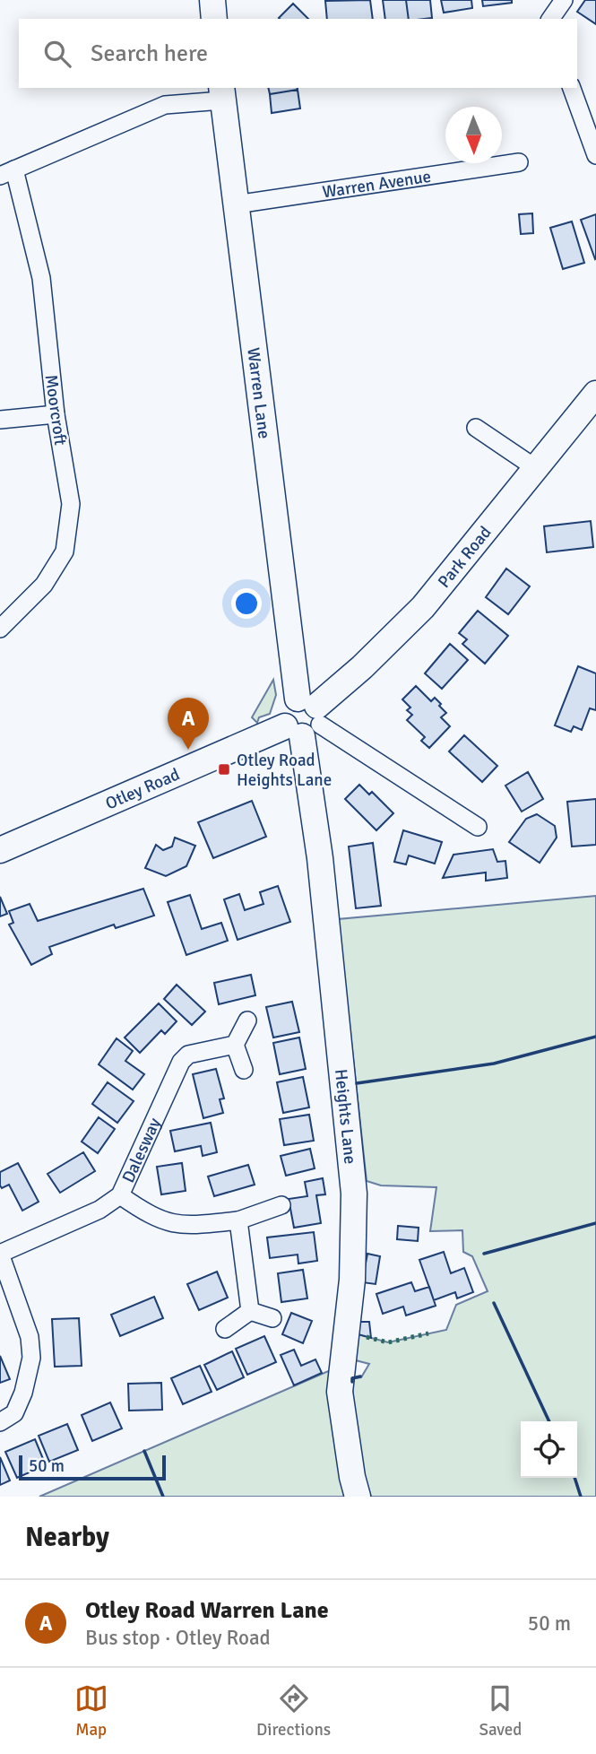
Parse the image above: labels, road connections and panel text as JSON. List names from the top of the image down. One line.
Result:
{"streets":{"street":["Warren Avenue","Warren Lane","Moorcroft","Park Road","Otley Road","Heights Lane","Dalesway"]},"crossings":[["Warren Avenue","Warren Lane"],["Warren Lane","Park Road"],["Warren Lane","Otley Road"],["Warren Lane","Heights Lane"],["Park Road","Otley Road"],["Park Road","Heights Lane"],["Otley Road","Heights Lane"]],"places":{"transit":["Otley Road Heights Lane"]},"scale_bar":"50 m","north":"bottom","page":{"search":"Search here","pins":"A","scale":"50 m","heading":"Nearby","list":[{"mark":"A","name":"Otley Road Warren Lane","note":"Bus stop · Otley Road","value":"50 m"}],"nav":["Map","Directions","Saved"]}}
